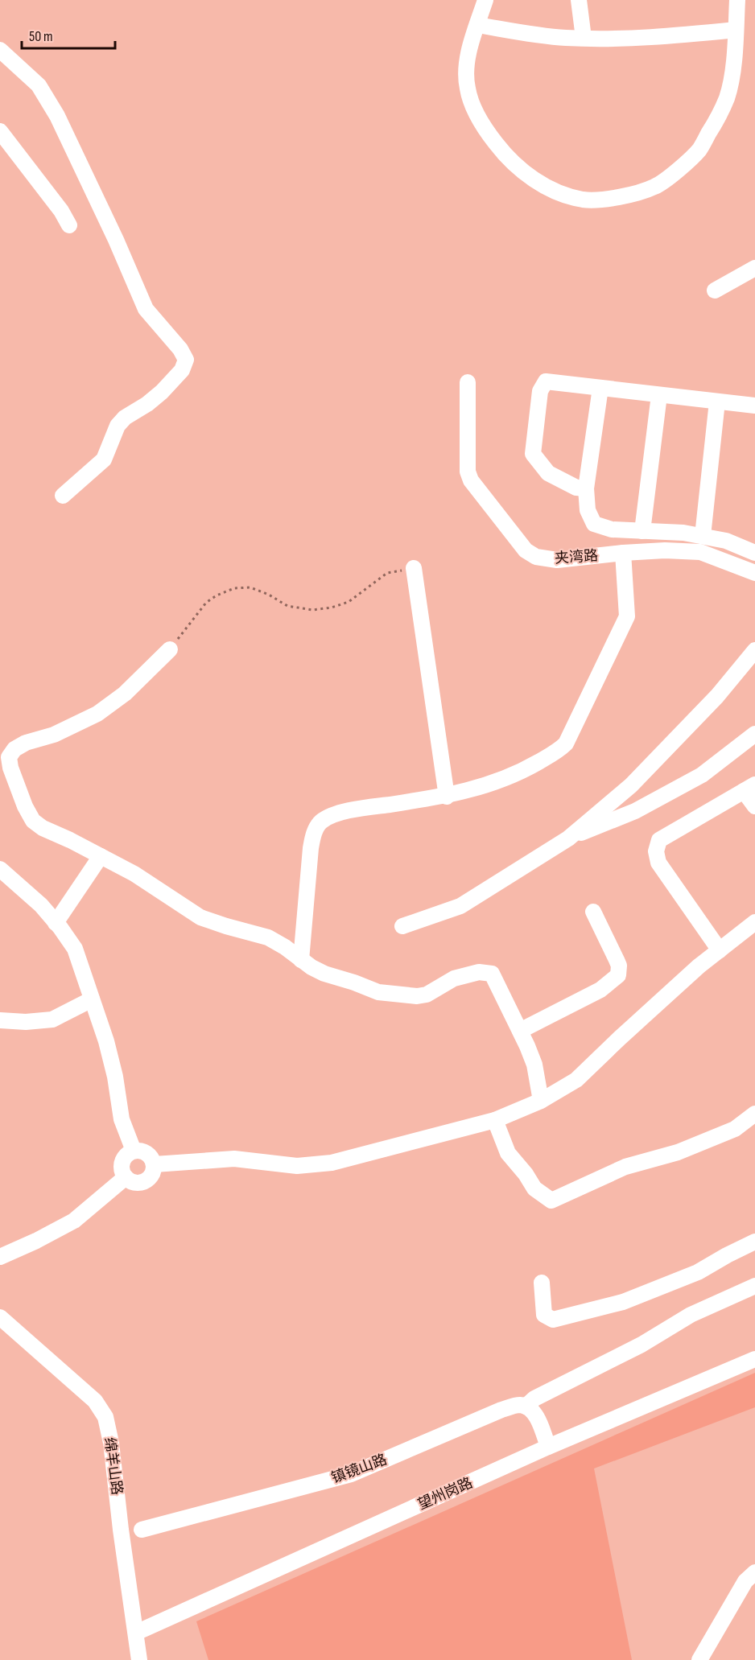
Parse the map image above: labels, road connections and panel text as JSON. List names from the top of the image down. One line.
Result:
{"streets":{"street":["夹湾路","绵羊山路","镇镜山路","望州岗路"]},"crossings":[["绵羊山路","望州岗路"]],"scale_bar":"50 m"}
